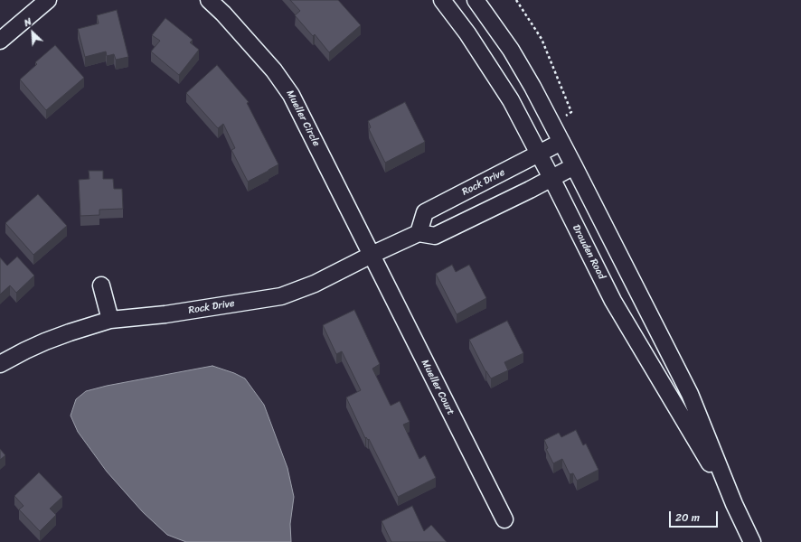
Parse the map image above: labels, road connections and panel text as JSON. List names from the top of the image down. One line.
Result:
{"streets":{"street":["Mueller Circle","Rock Drive","Drauden Road","Mueller Court"]},"crossings":[["Mueller Circle","Rock Drive"],["Mueller Circle","Mueller Court"],["Rock Drive","Drauden Road"],["Rock Drive","Mueller Court"]],"scale_bar":"20 m","north":"top left"}
